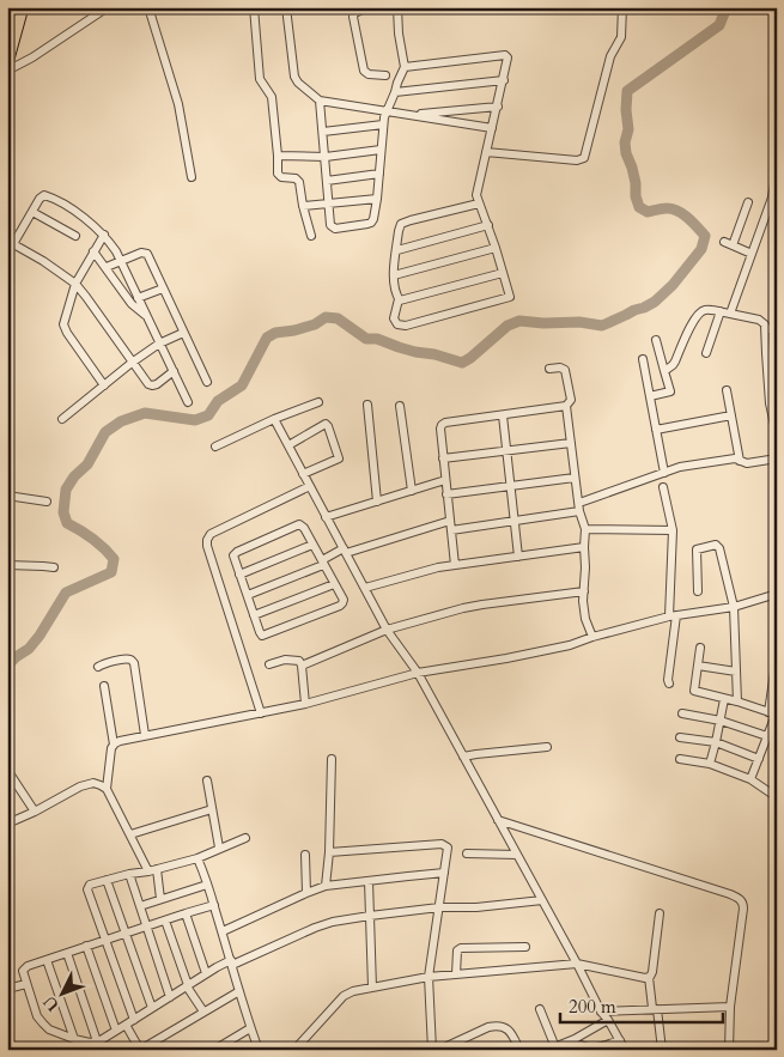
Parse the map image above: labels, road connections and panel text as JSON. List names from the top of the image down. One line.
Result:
{"scale_bar":"200 m","north":"bottom left"}
